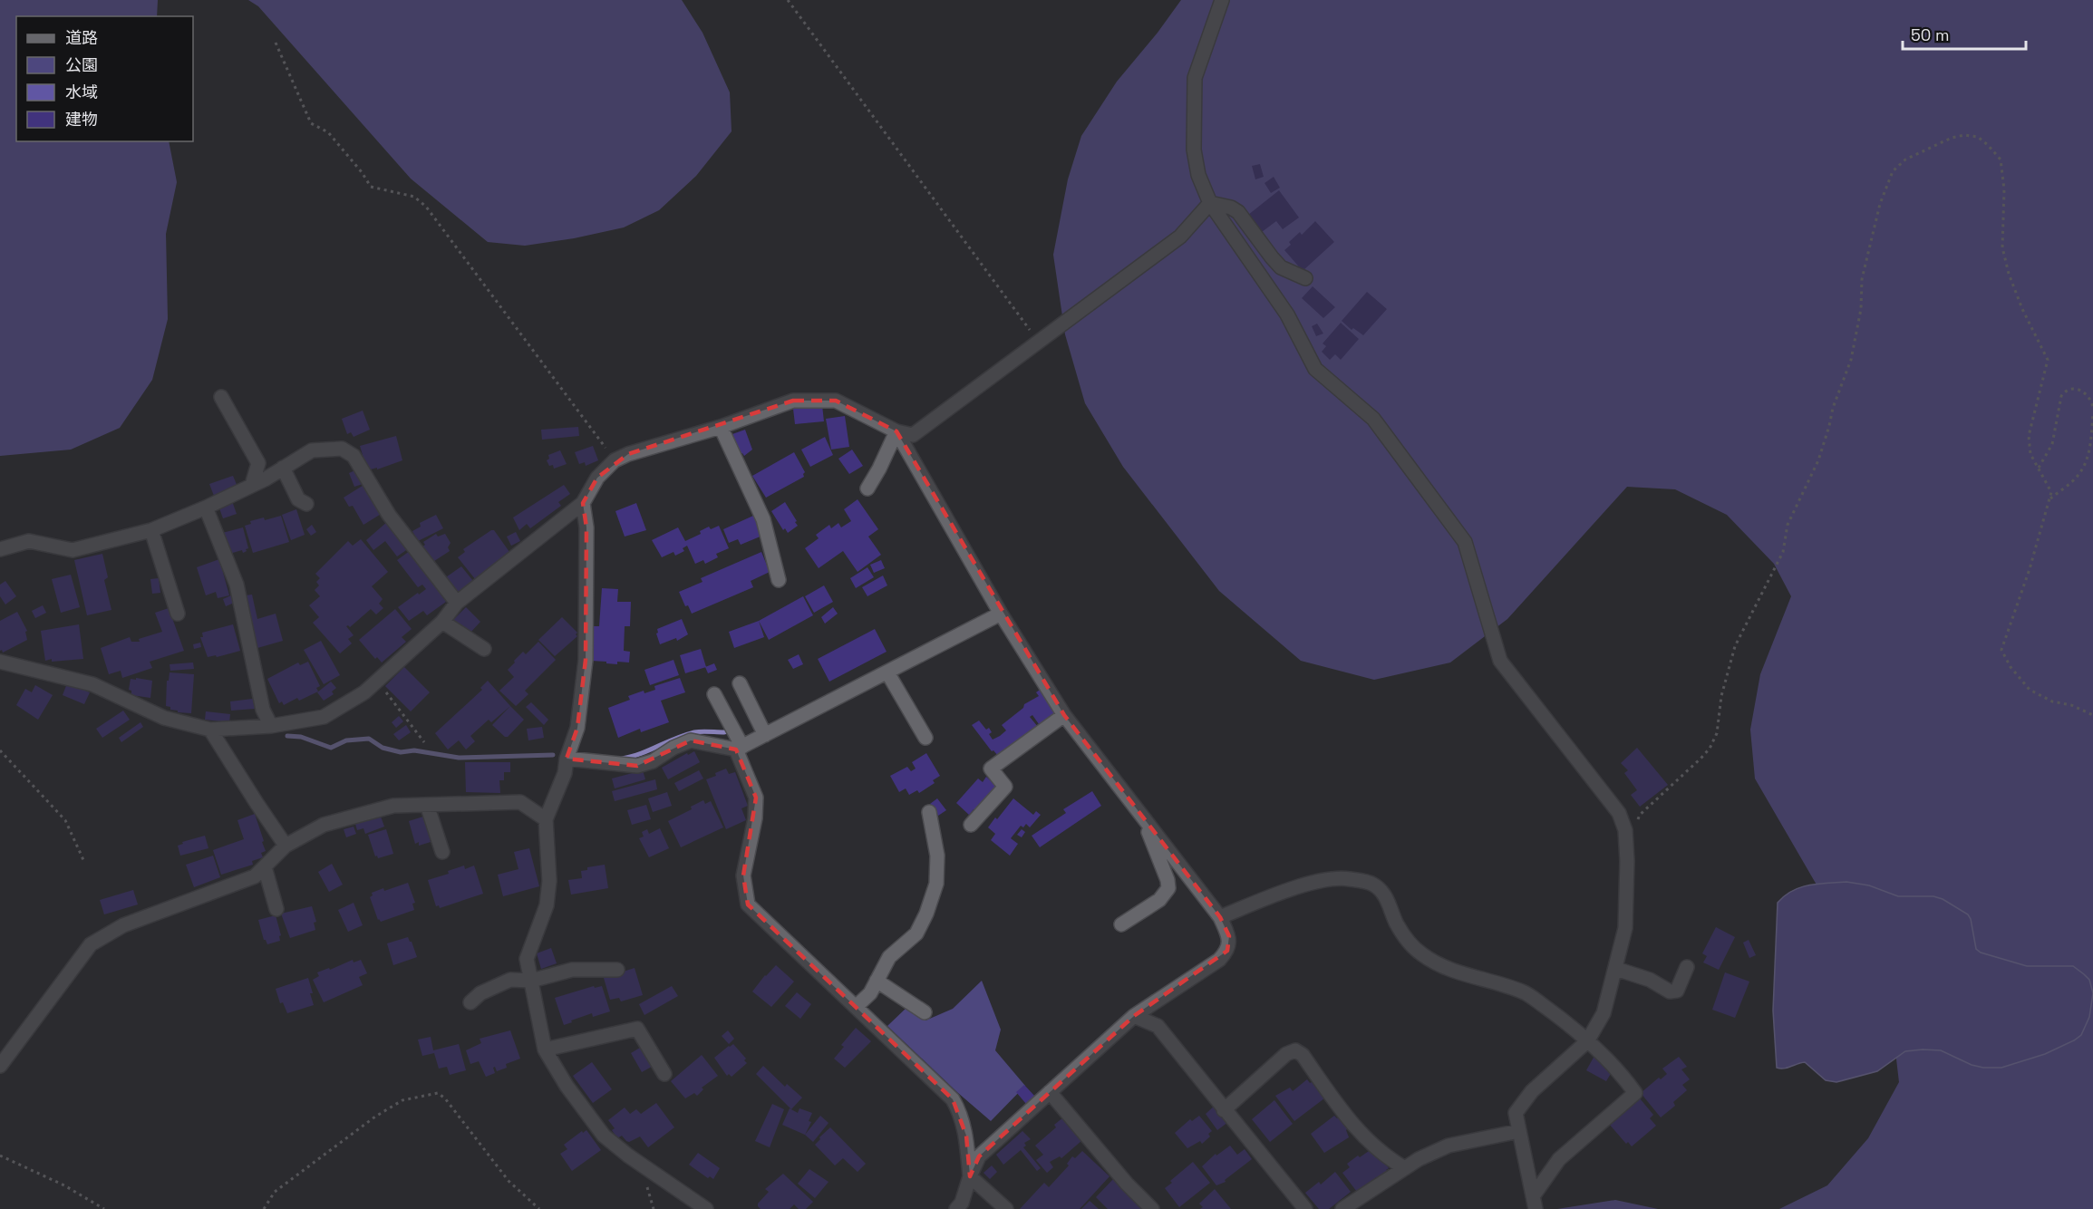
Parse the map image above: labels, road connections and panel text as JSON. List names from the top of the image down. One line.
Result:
{"legend":["道路","公園","水域","建物"],"scale_bar":"50 m"}
